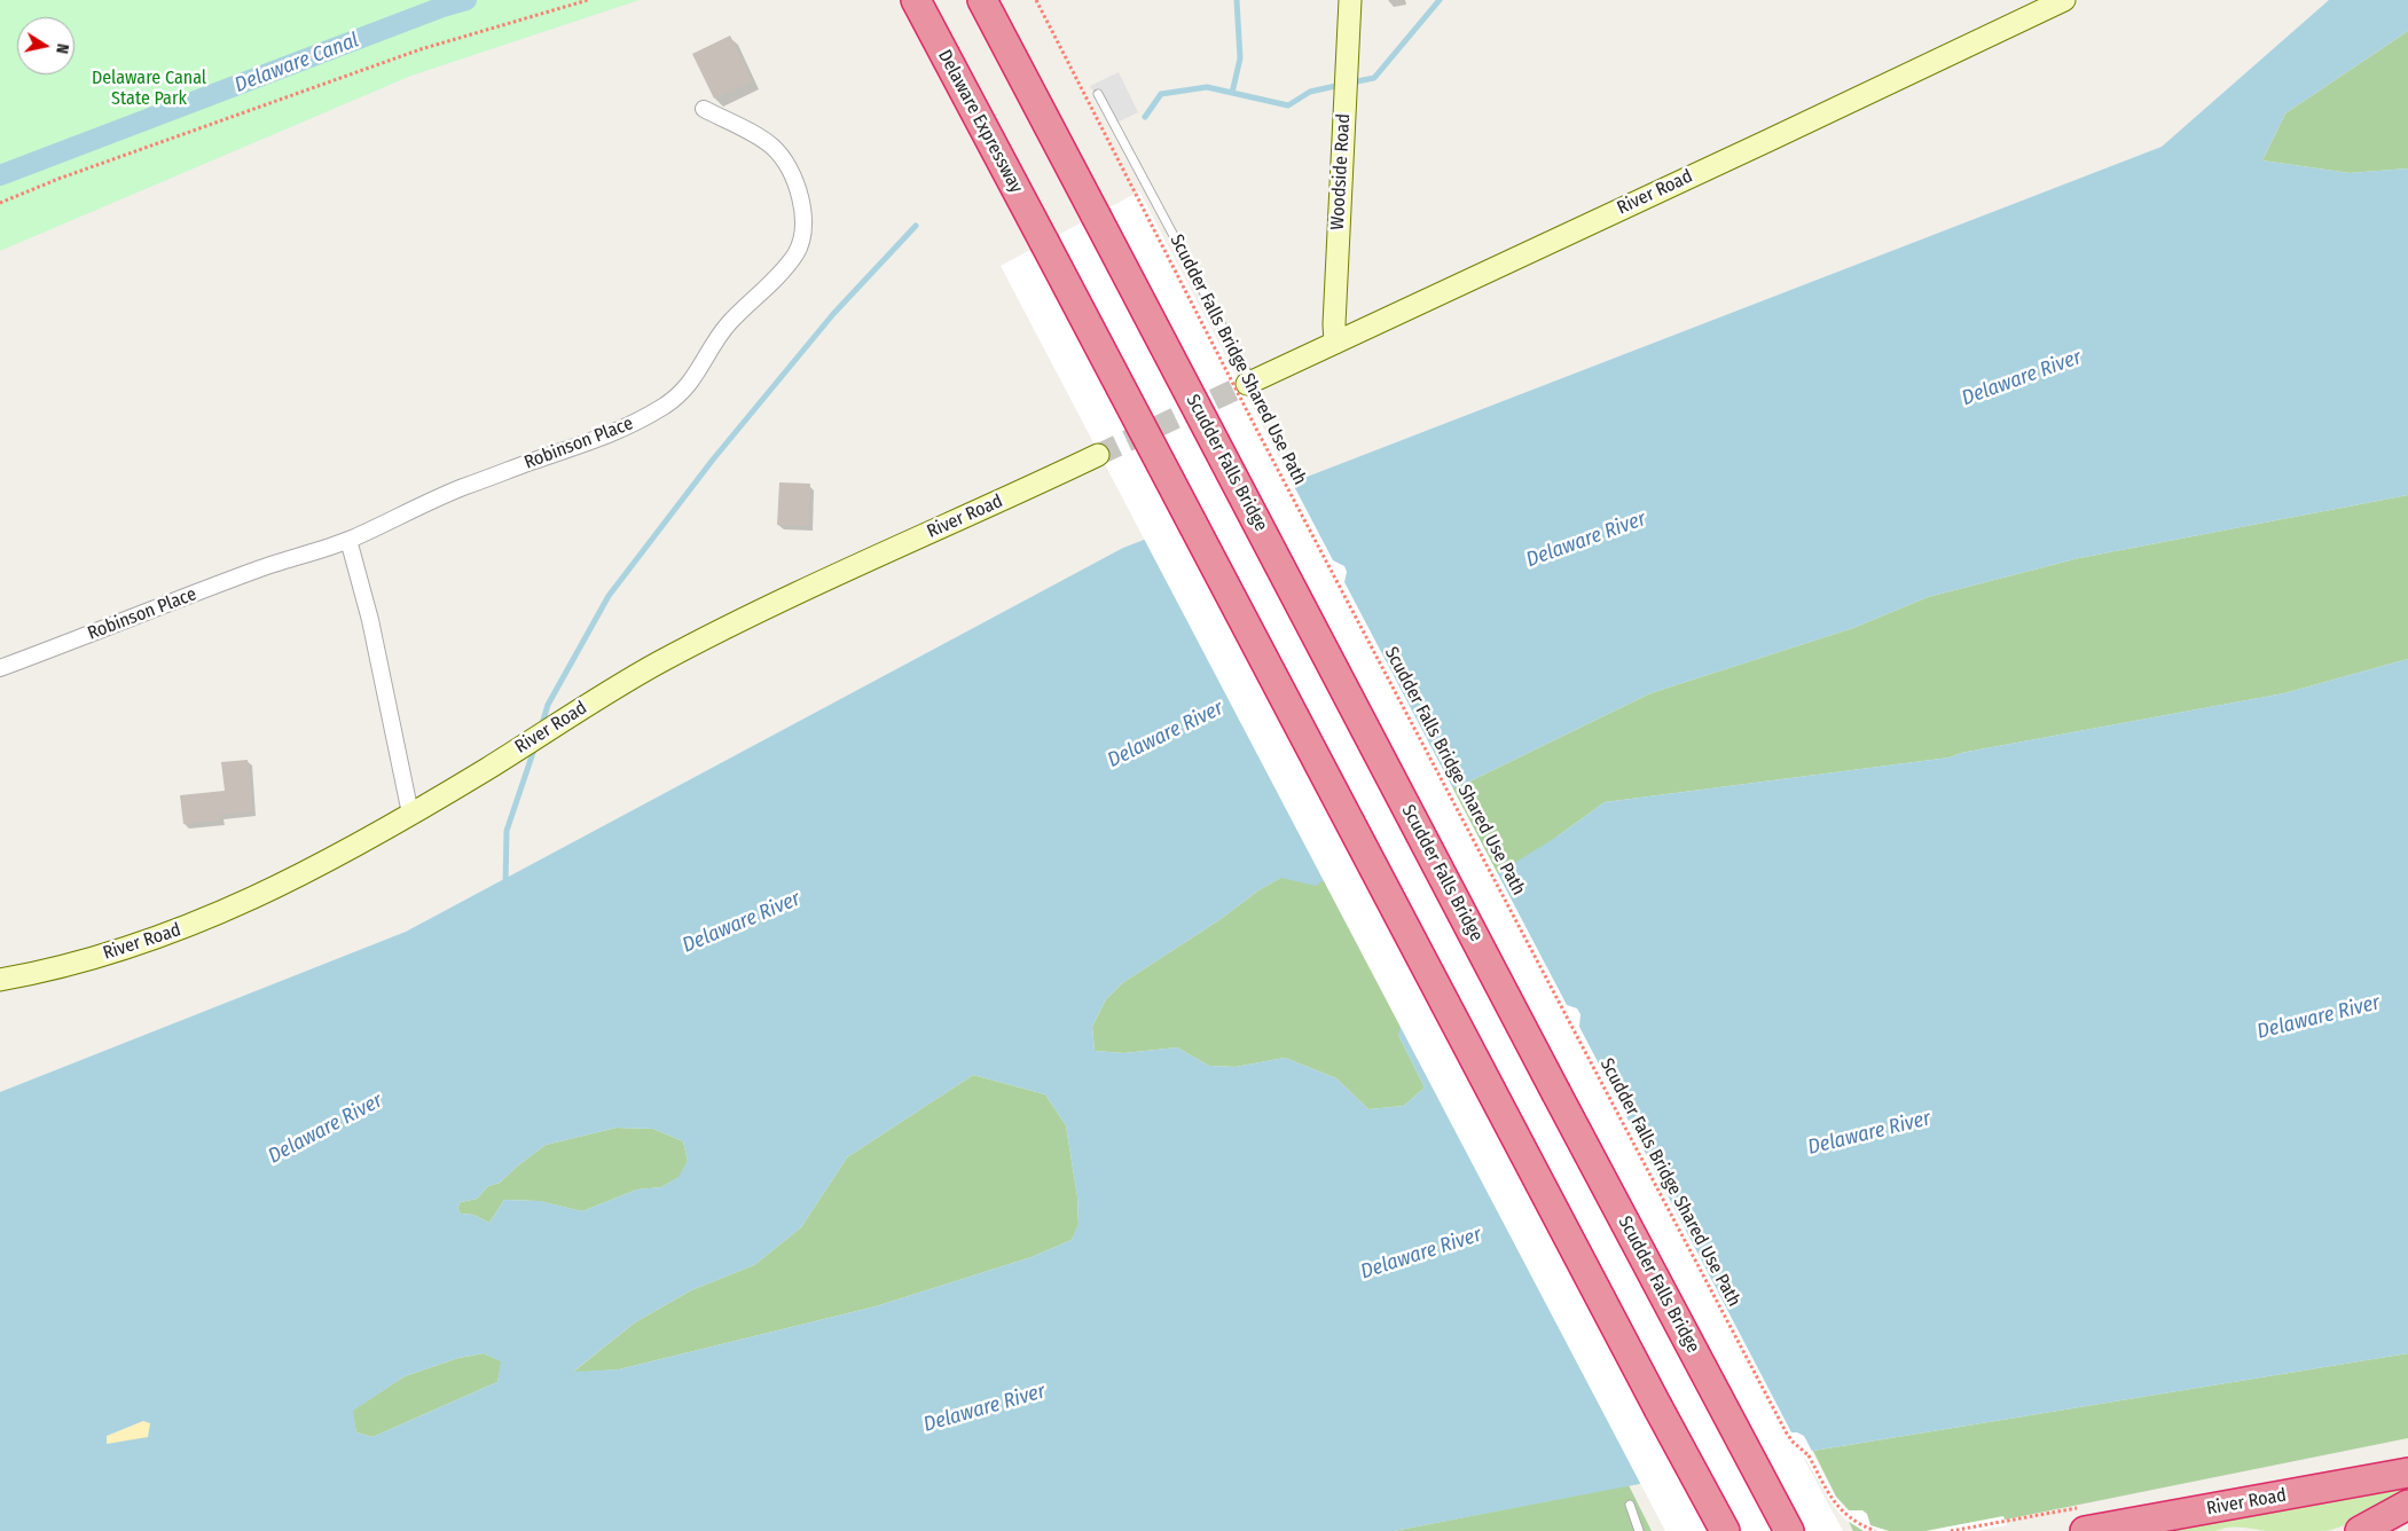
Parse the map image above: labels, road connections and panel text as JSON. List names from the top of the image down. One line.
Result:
{"streets":{"highway":["Delaware Expressway","River Road","Scudder Falls Bridge"],"main road":["Woodside Road"],"street":["Robinson Place"],"path":["Scudder Falls Bridge Shared Use Path"]},"crossings":[["Woodside Road","River Road"]],"water":["Delaware Canal","Delaware River"],"parks":["Delaware Canal State Park"],"north":"right"}
